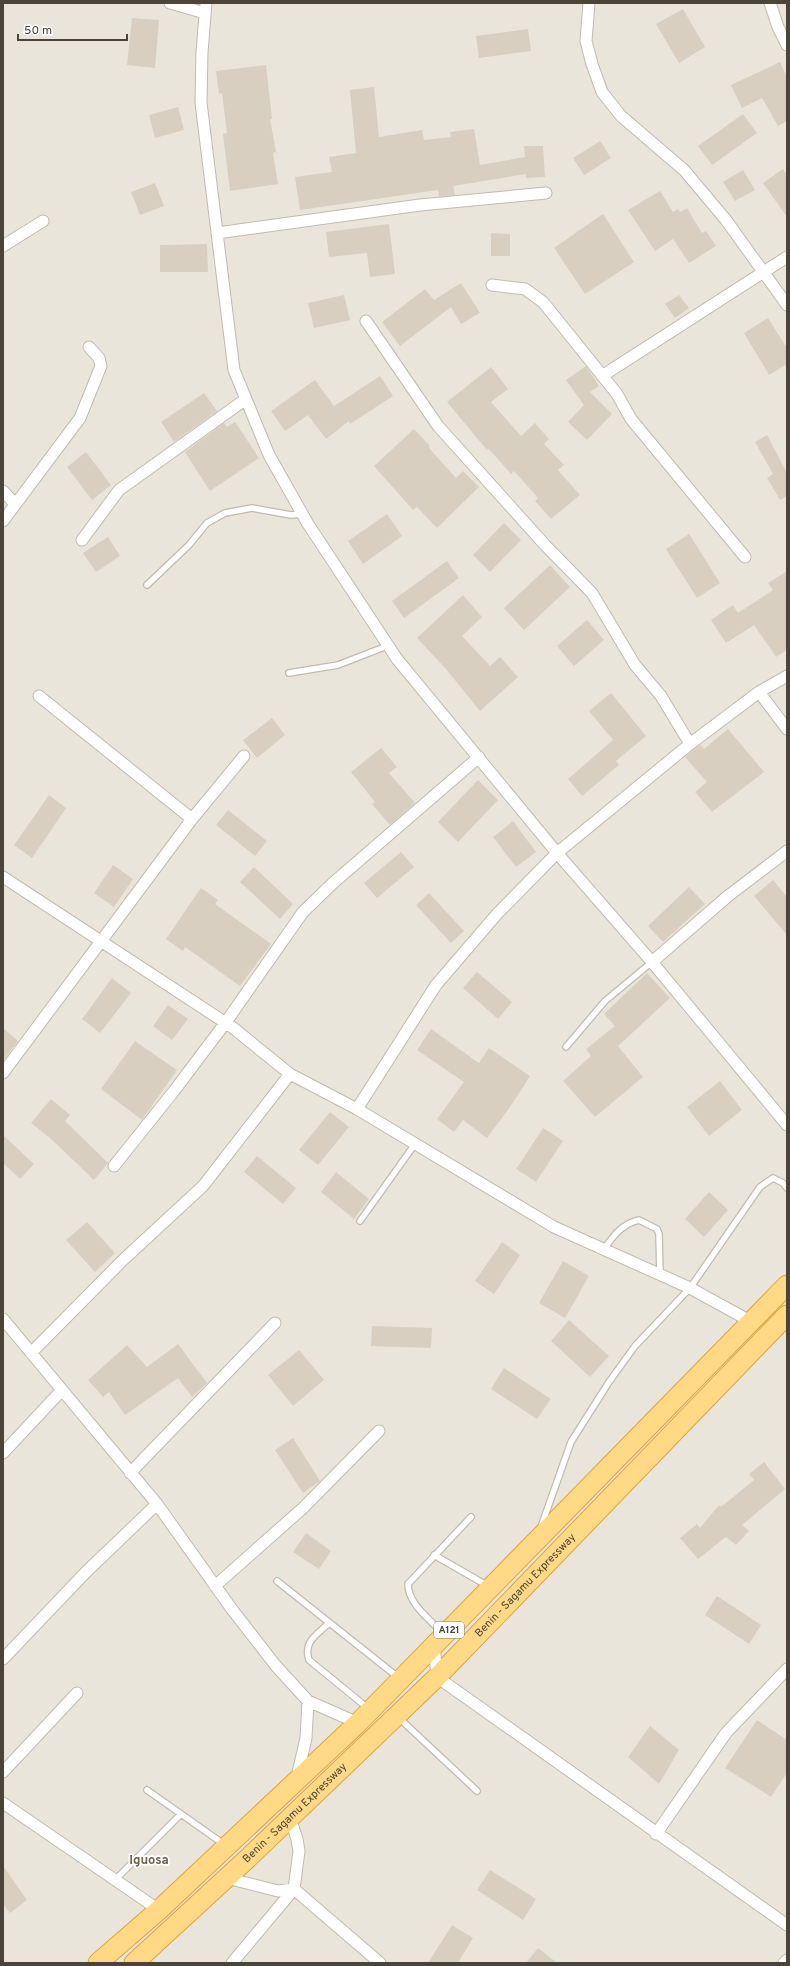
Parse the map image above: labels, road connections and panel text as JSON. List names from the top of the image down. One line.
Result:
{"streets":{"highway":["Benin - Sagamu Expressway","A121"]},"districts":["Iguosa"],"scale_bar":"50 m"}
